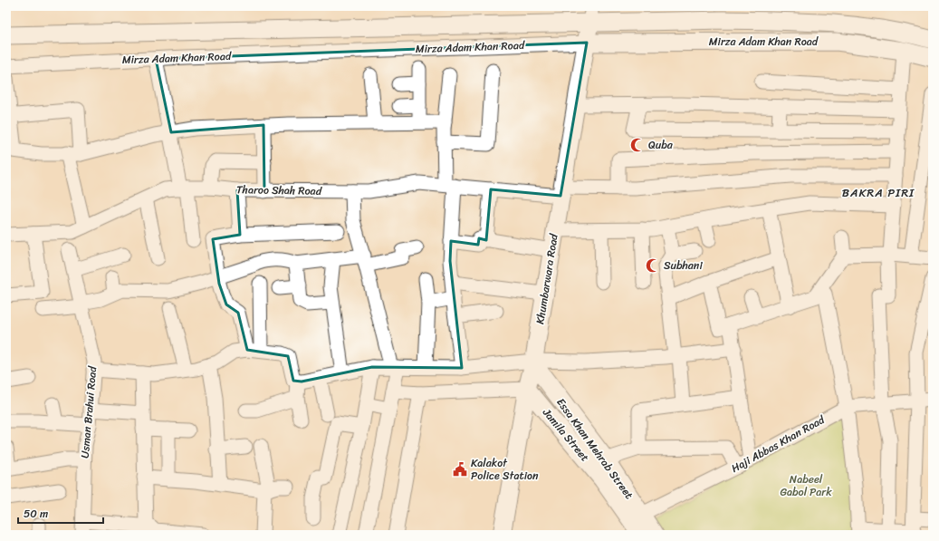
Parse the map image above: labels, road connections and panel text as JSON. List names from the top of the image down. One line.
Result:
{"streets":{"main road":["Mirza Adam Khan Road","Khumbarwara Road","Jamila Street","Essa Khan Mehrab Street"],"street":["Tharoo Shah Road","Usman Brahui Road","Haji Abbas Khan Road"]},"crossings":[["Mirza Adam Khan Road","Khumbarwara Road"],["Tharoo Shah Road","Khumbarwara Road"],["Khumbarwara Road","Jamila Street"],["Khumbarwara Road","Essa Khan Mehrab Street"],["Jamila Street","Haji Abbas Khan Road"],["Jamila Street","Essa Khan Mehrab Street"],["Haji Abbas Khan Road","Essa Khan Mehrab Street"]],"districts":["BAKRA PIRI"],"parks":["Nabeel Gabol Park"],"places":{"mosque":["Quba","Subhani"],"public building":["Kalakot Police Station"]},"scale_bar":"50 m"}
